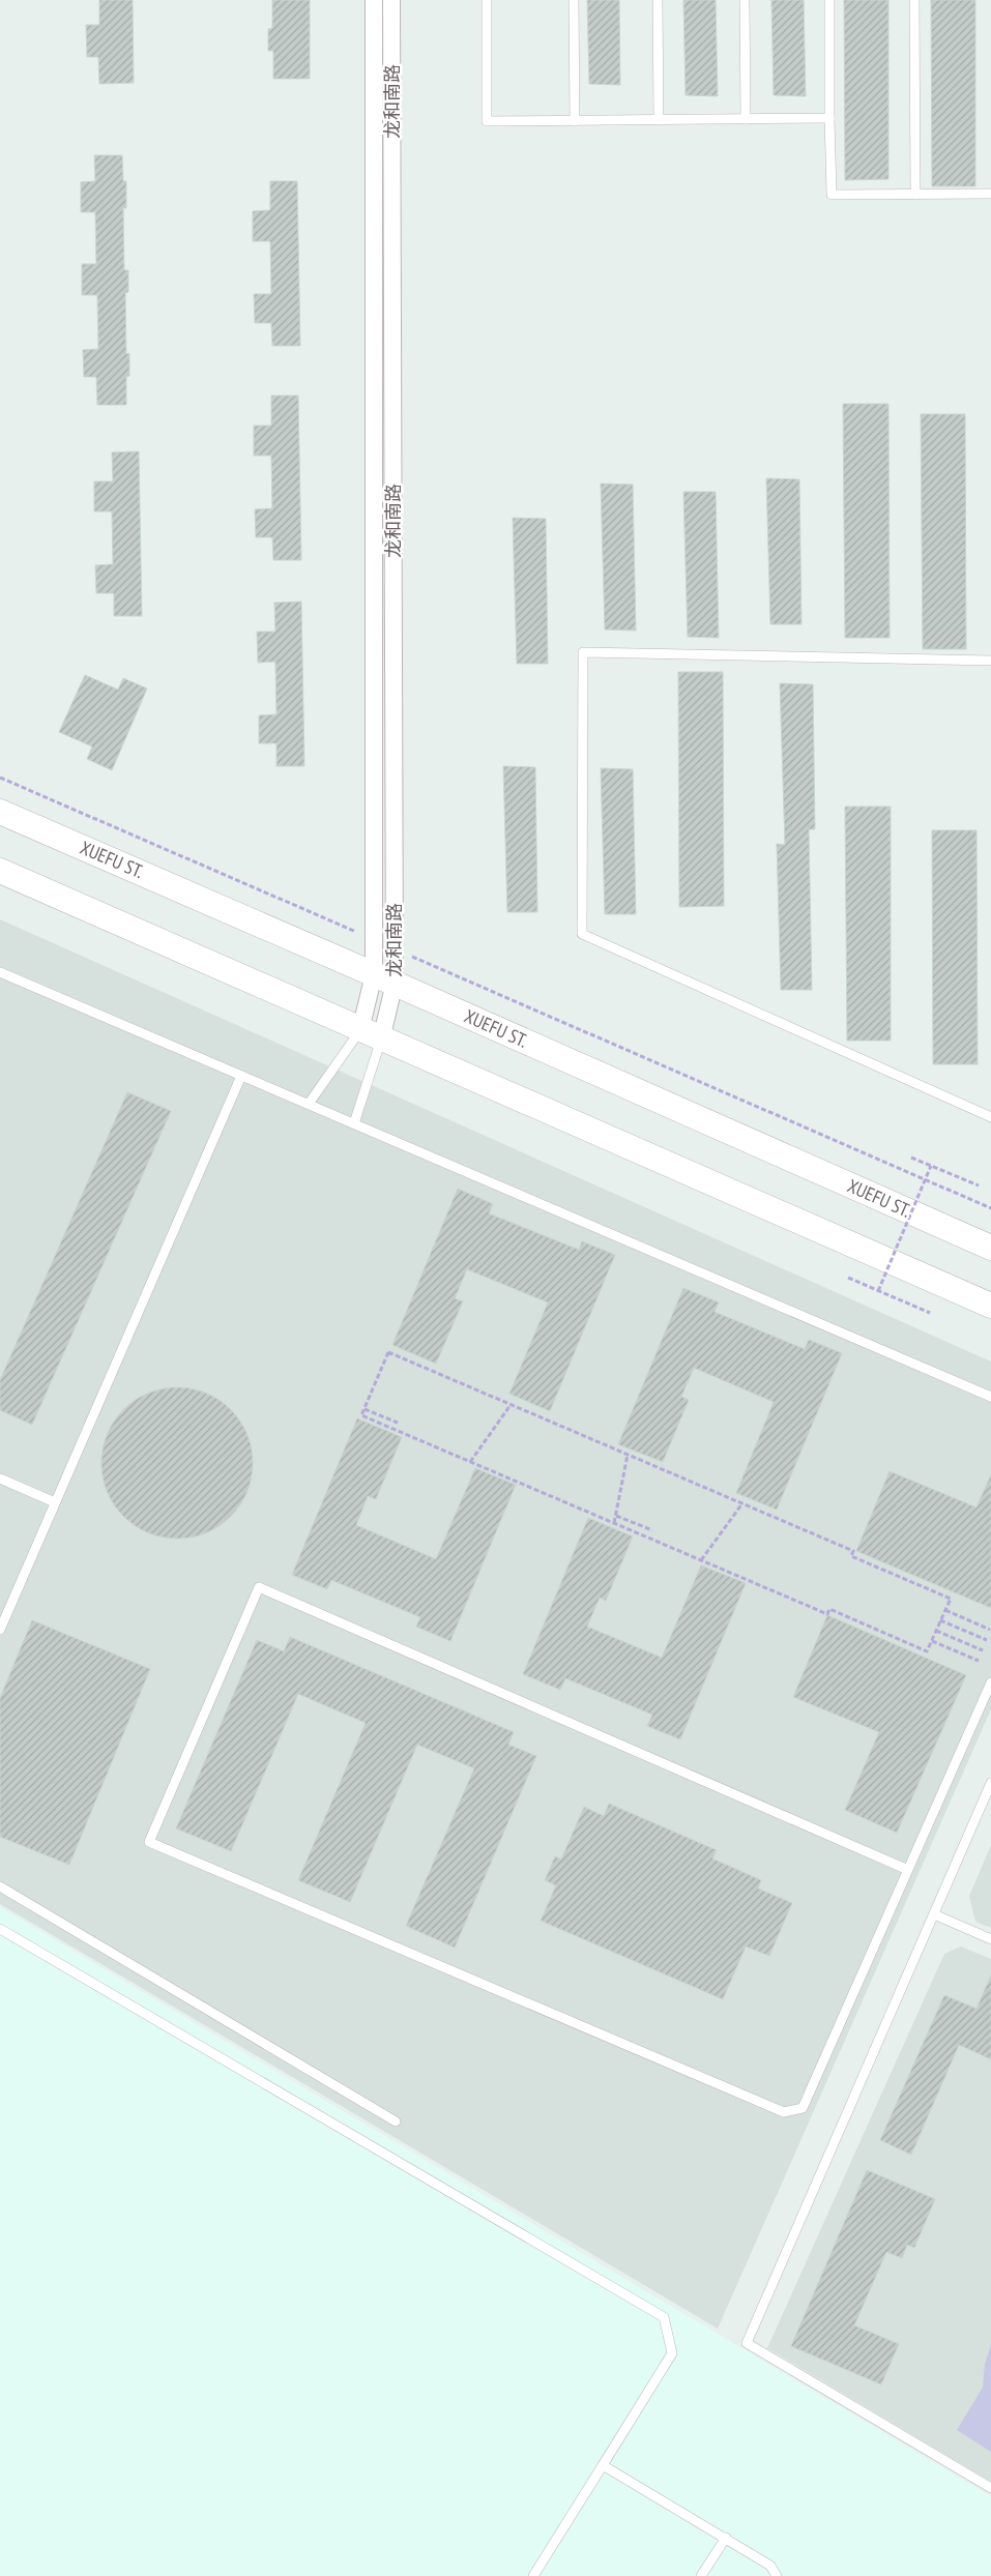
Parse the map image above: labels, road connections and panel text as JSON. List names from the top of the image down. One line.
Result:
{"streets":{"main road":["XUEFU ST."],"street":["龙和南路"]},"crossings":[["龙和南路","XUEFU ST."]]}
